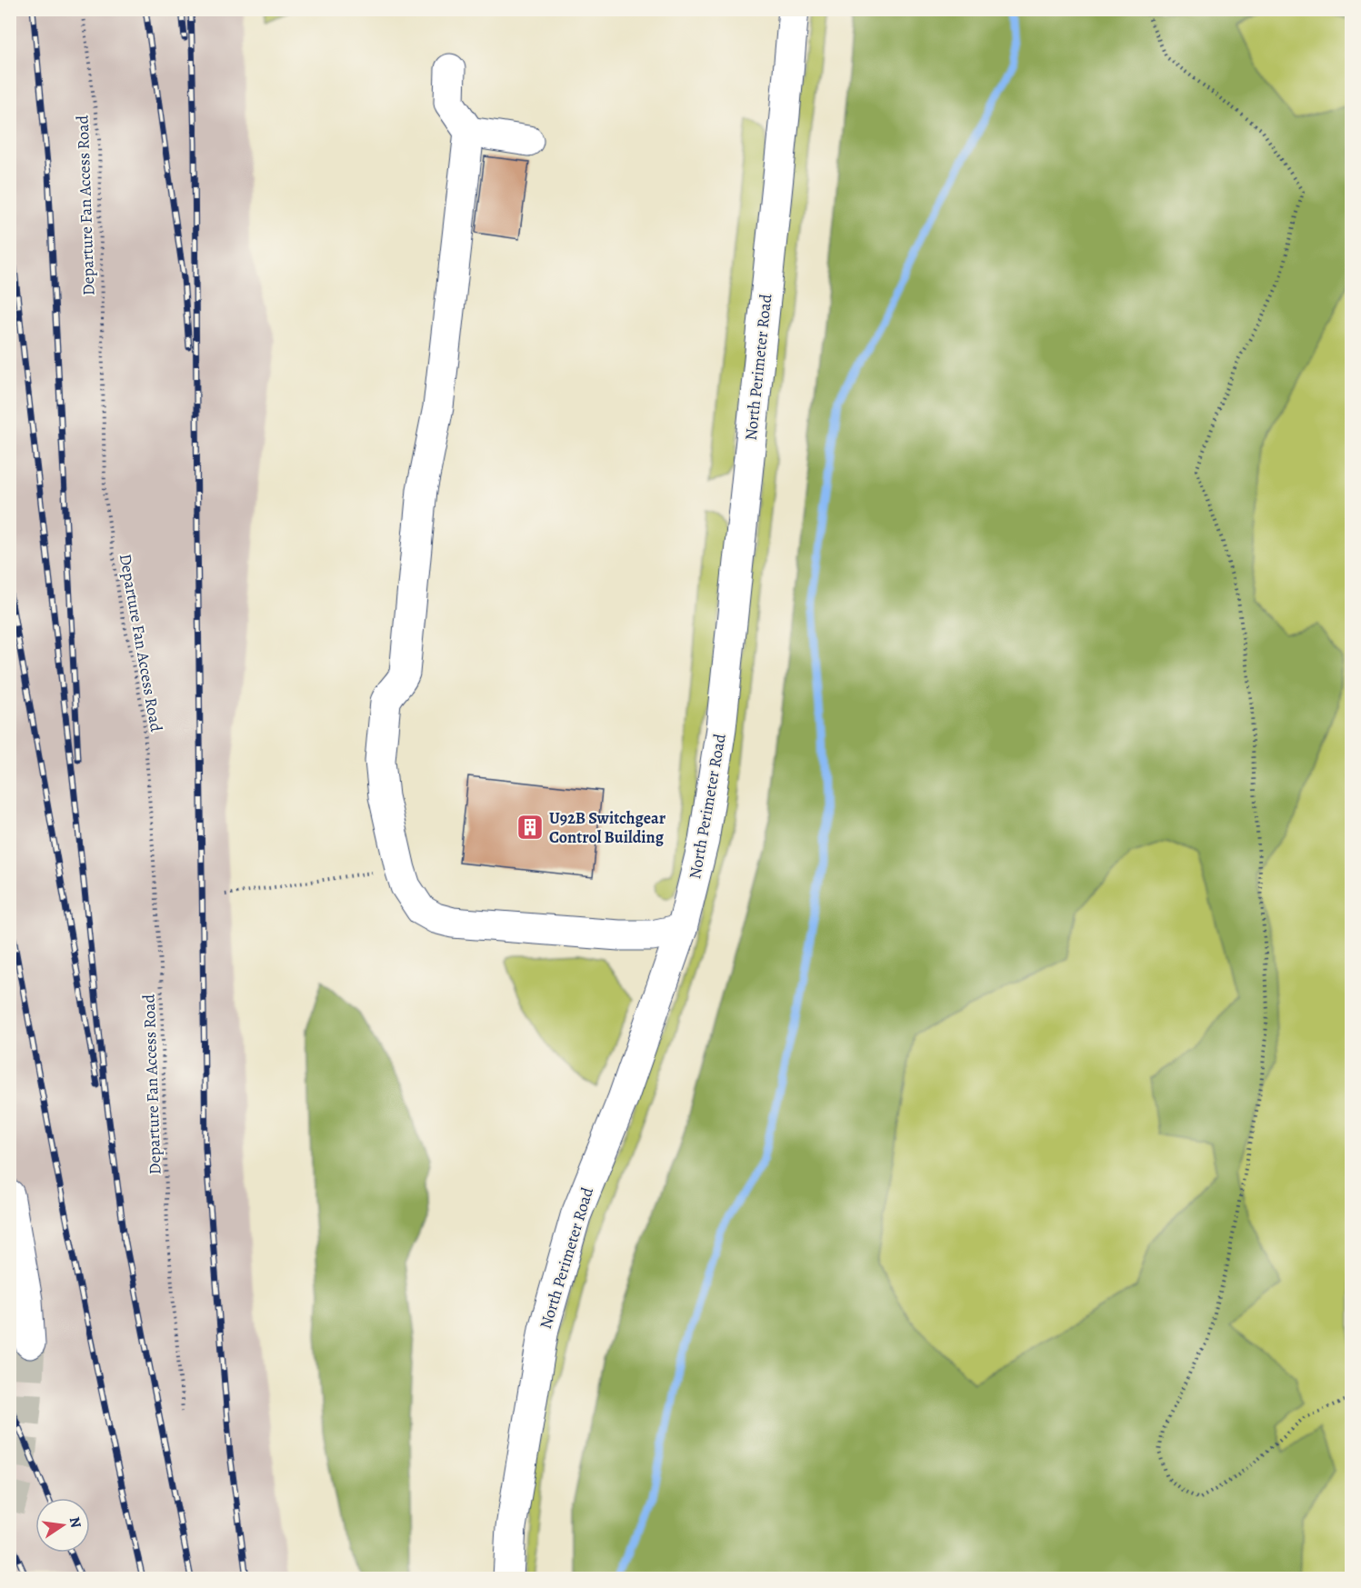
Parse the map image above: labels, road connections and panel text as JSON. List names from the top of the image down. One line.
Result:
{"streets":{"lane":["North Perimeter Road"],"path":["Departure Fan Access Road"]},"places":{"building":["U92B Switchgear Control Building"]},"north":"right"}
